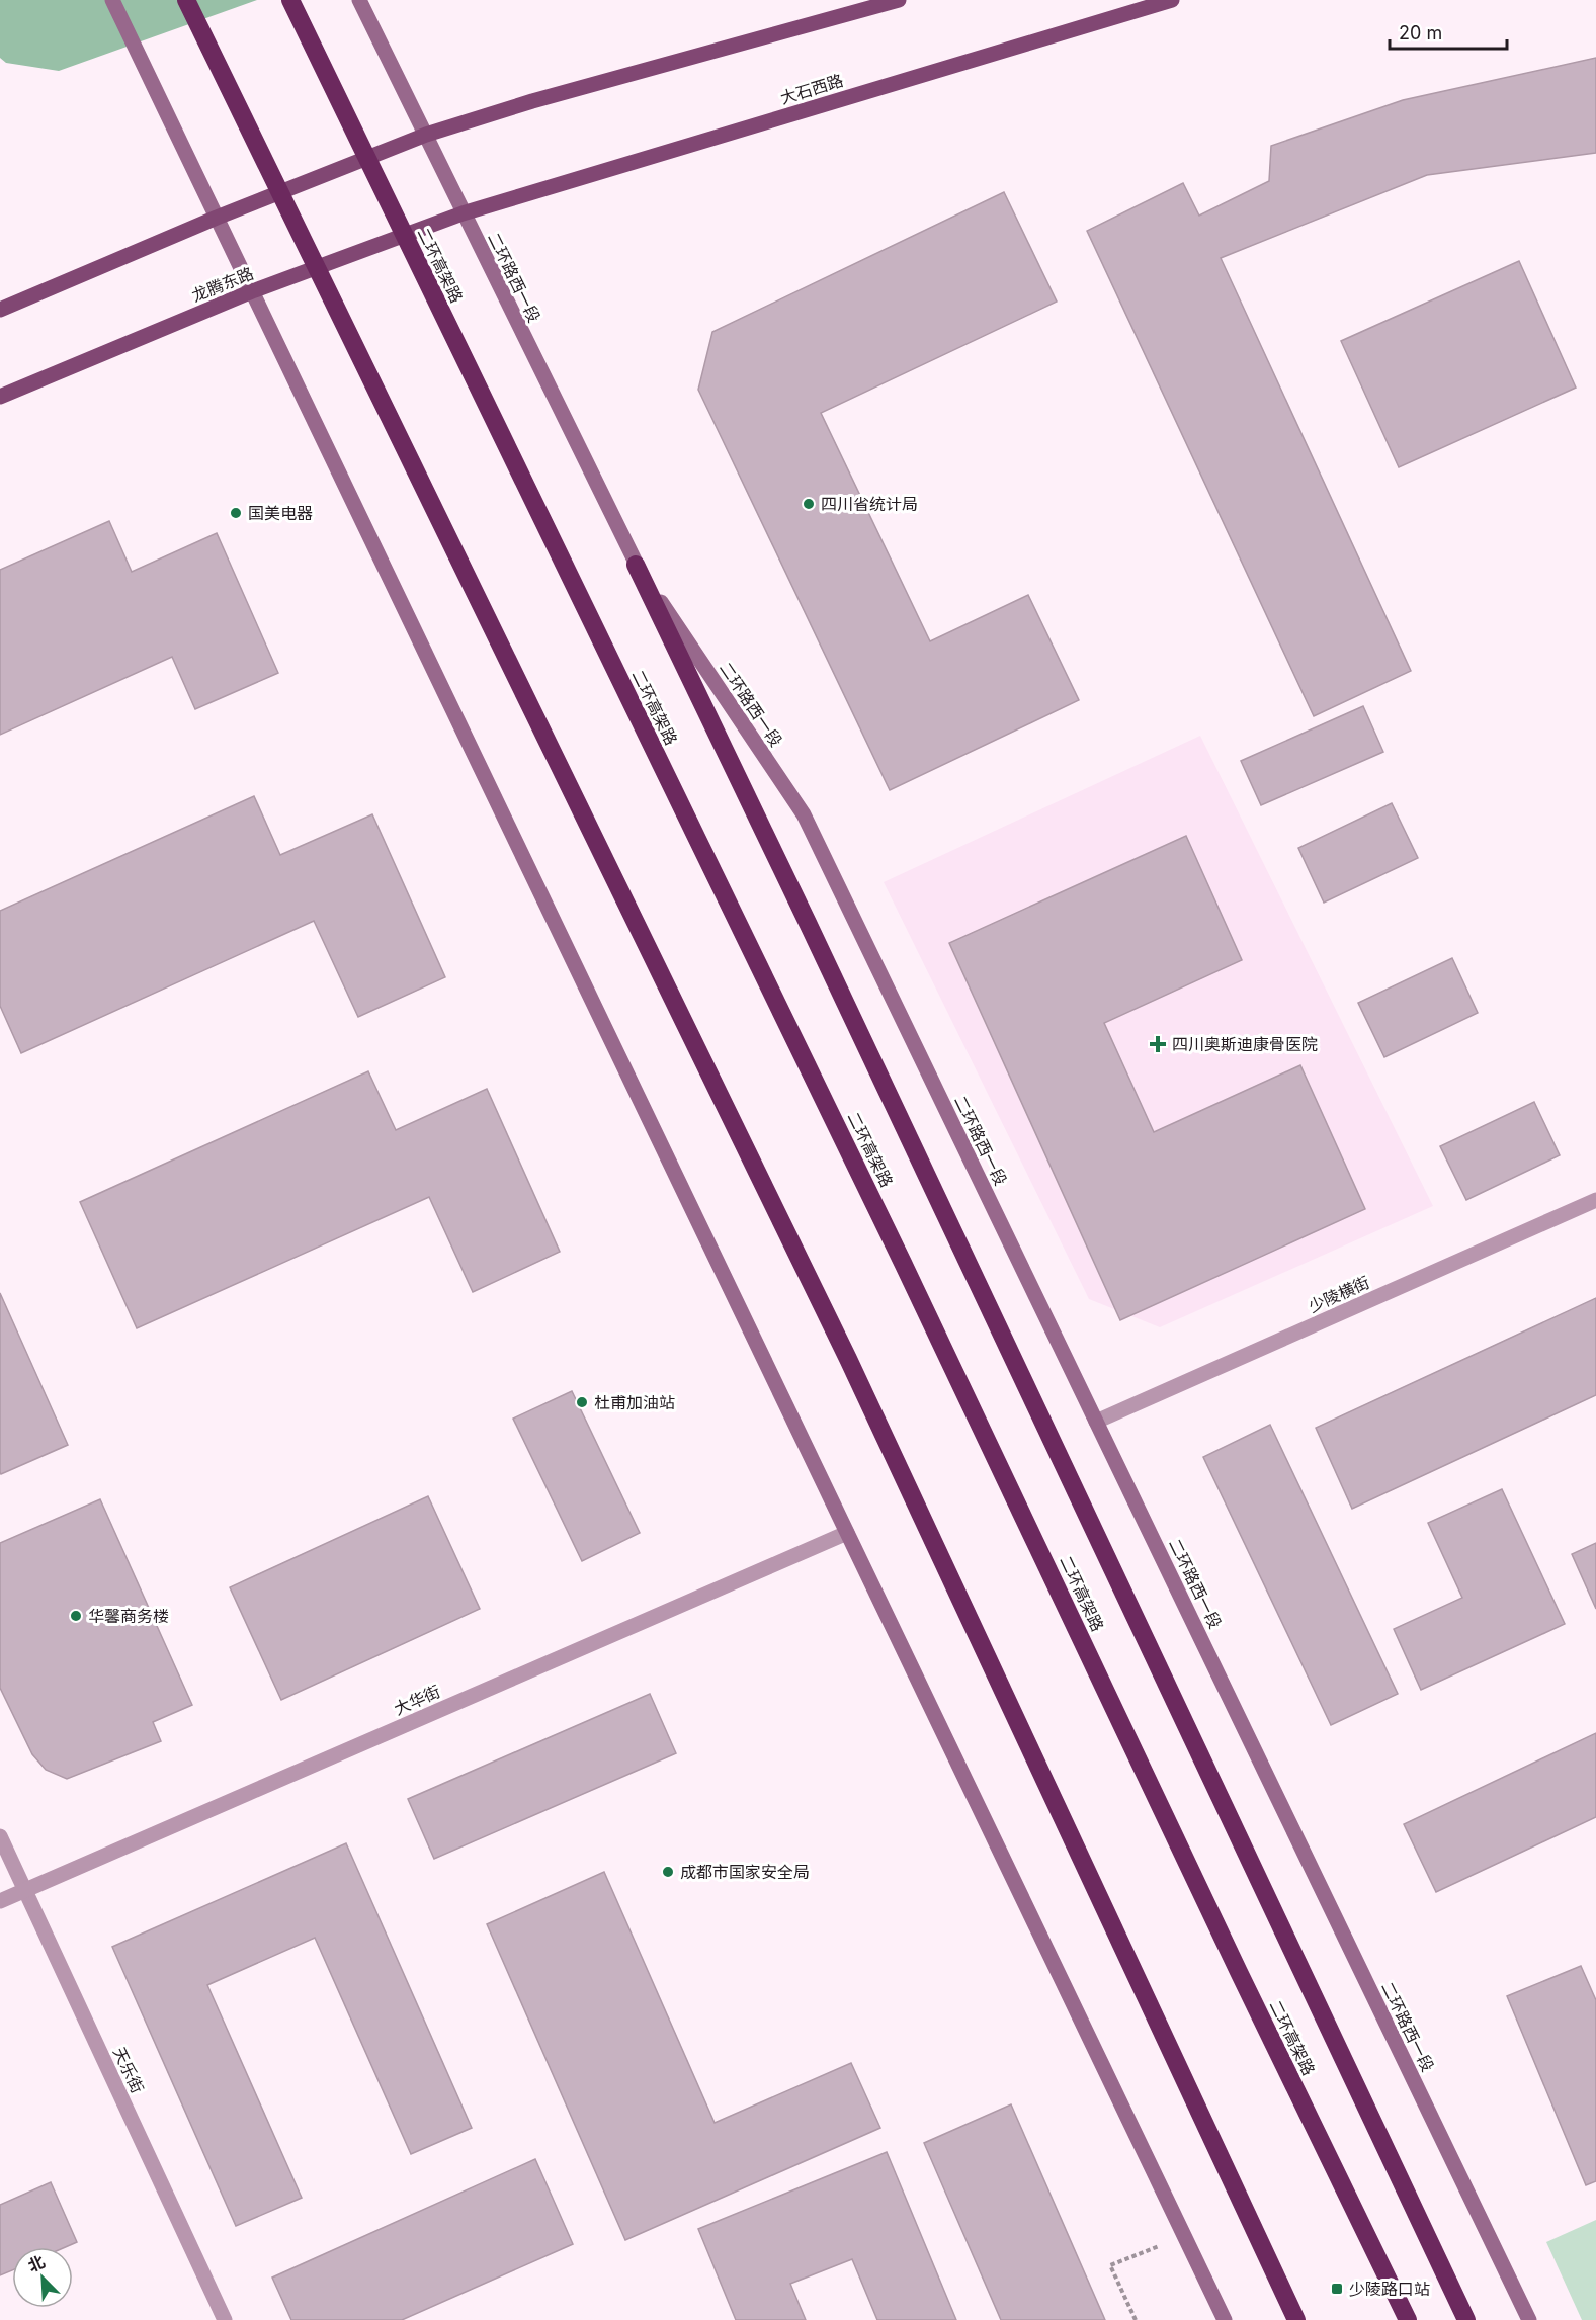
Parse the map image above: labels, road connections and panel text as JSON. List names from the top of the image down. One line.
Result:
{"streets":{"highway":["二环高架路"],"main road":["大石西路","二环路西一段","龙腾东路"],"street":["少陵横街","大华街","天乐街"]},"crossings":[["大石西路","二环路西一段"],["大石西路","龙腾东路"],["二环路西一段","龙腾东路"],["二环路西一段","少陵横街"],["大华街","天乐街"]],"places":{"other":["四川省统计局","国美电器","杜甫加油站","华馨商务楼","成都市国家安全局"],"health":["四川奥斯迪康骨医院"],"transit":["少陵路口站"]},"scale_bar":"20 m","north":"top left"}
